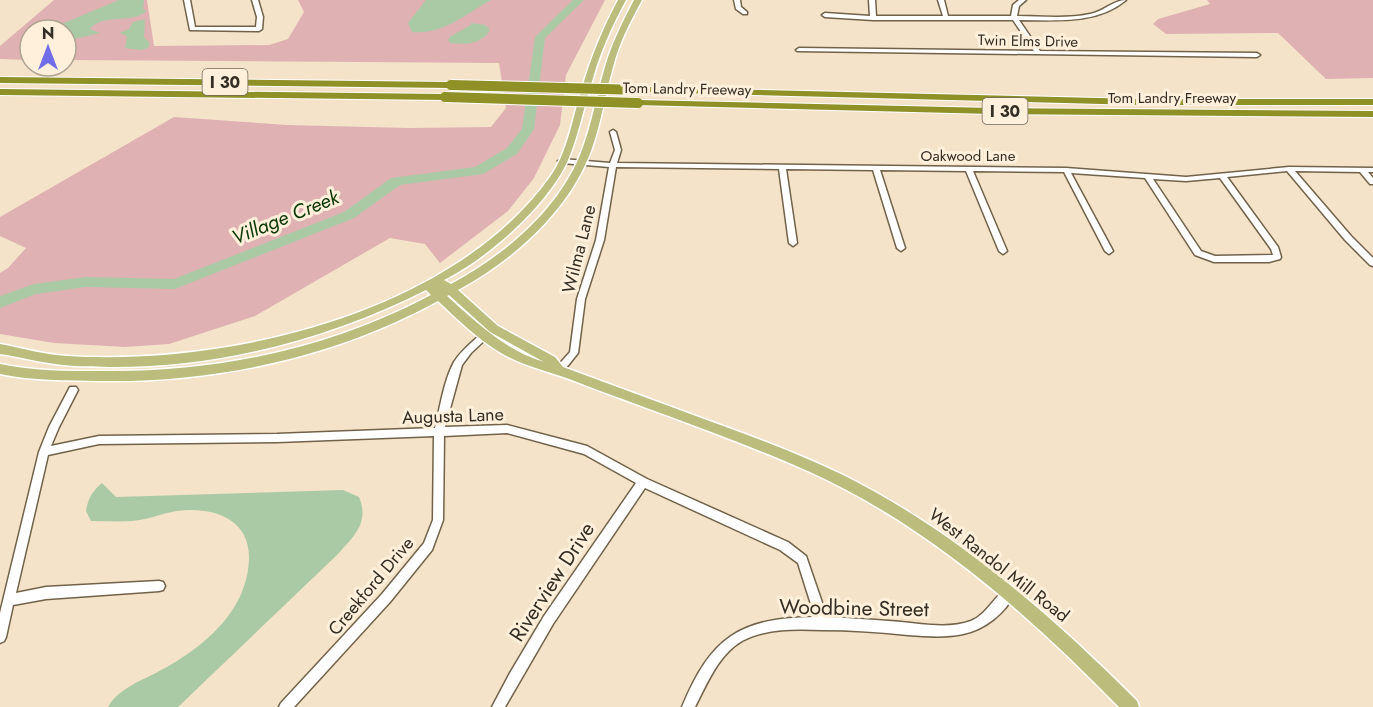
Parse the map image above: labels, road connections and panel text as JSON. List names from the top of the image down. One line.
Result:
{"streets":{"highway":["I 30","Tom Landry Freeway"],"main road":["West Randol Mill Road"],"street":["Twin Elms Drive","Oakwood Lane","Wilma Lane","Augusta Lane","Riverview Drive","Creekford Drive","Woodbine Street"]},"crossings":[["Oakwood Lane","Wilma Lane"],["Wilma Lane","West Randol Mill Road"],["Augusta Lane","Riverview Drive"],["Augusta Lane","Creekford Drive"],["Augusta Lane","Woodbine Street"],["West Randol Mill Road","Creekford Drive"],["West Randol Mill Road","Woodbine Street"]],"water":["Village Creek"],"north":"top"}
